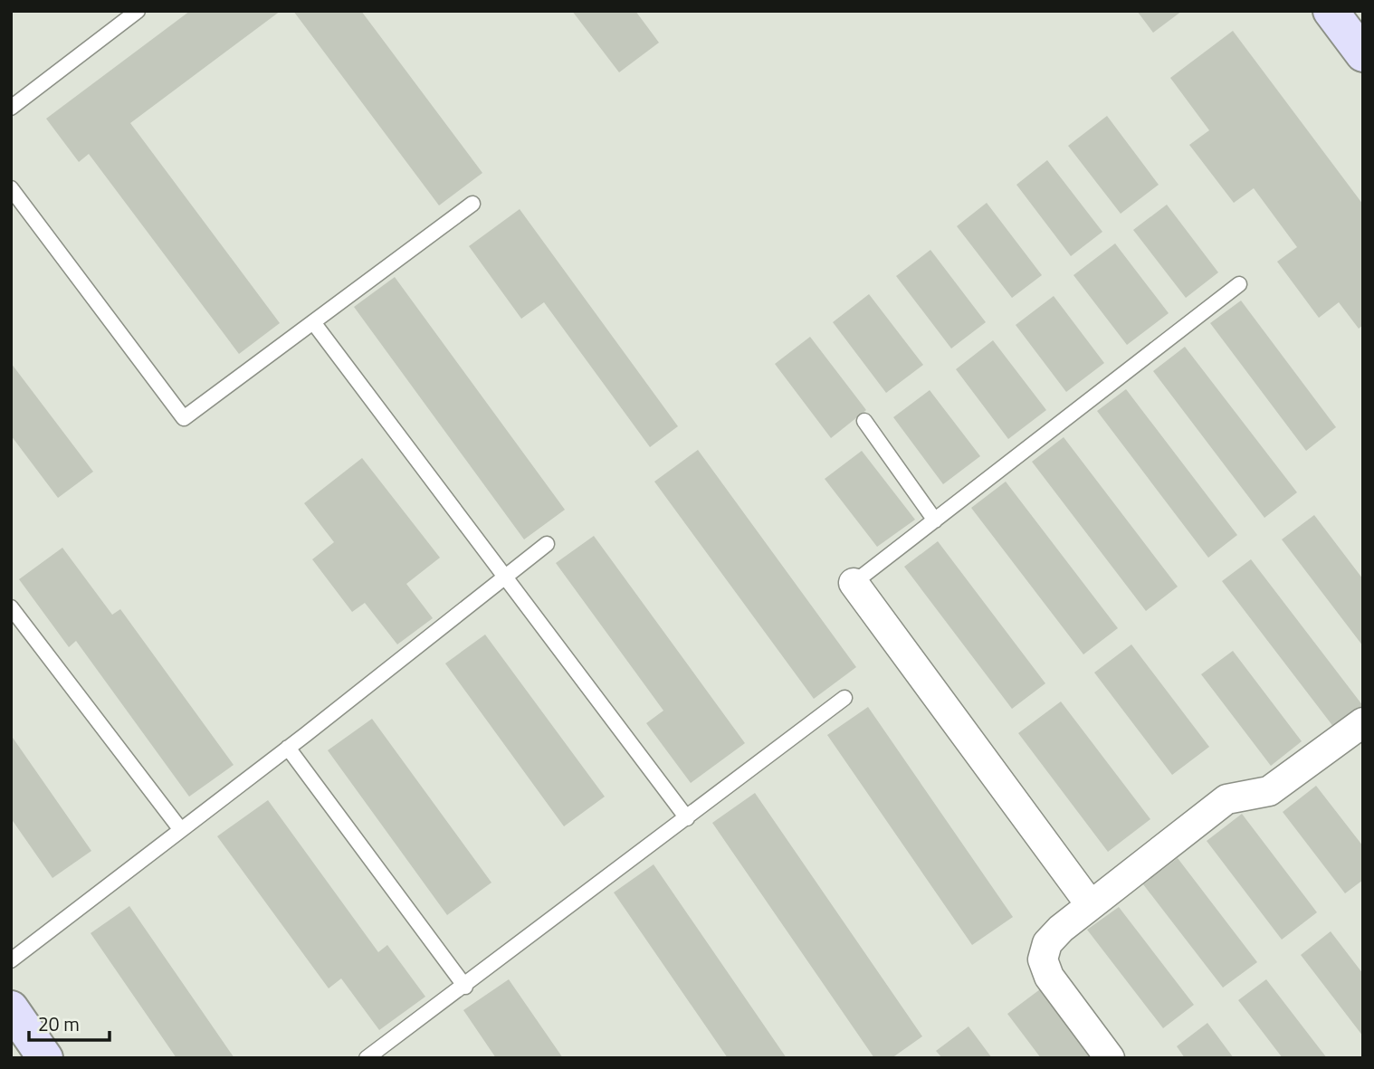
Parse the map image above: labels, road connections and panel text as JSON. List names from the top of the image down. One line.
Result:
{"scale_bar":"20 m"}
